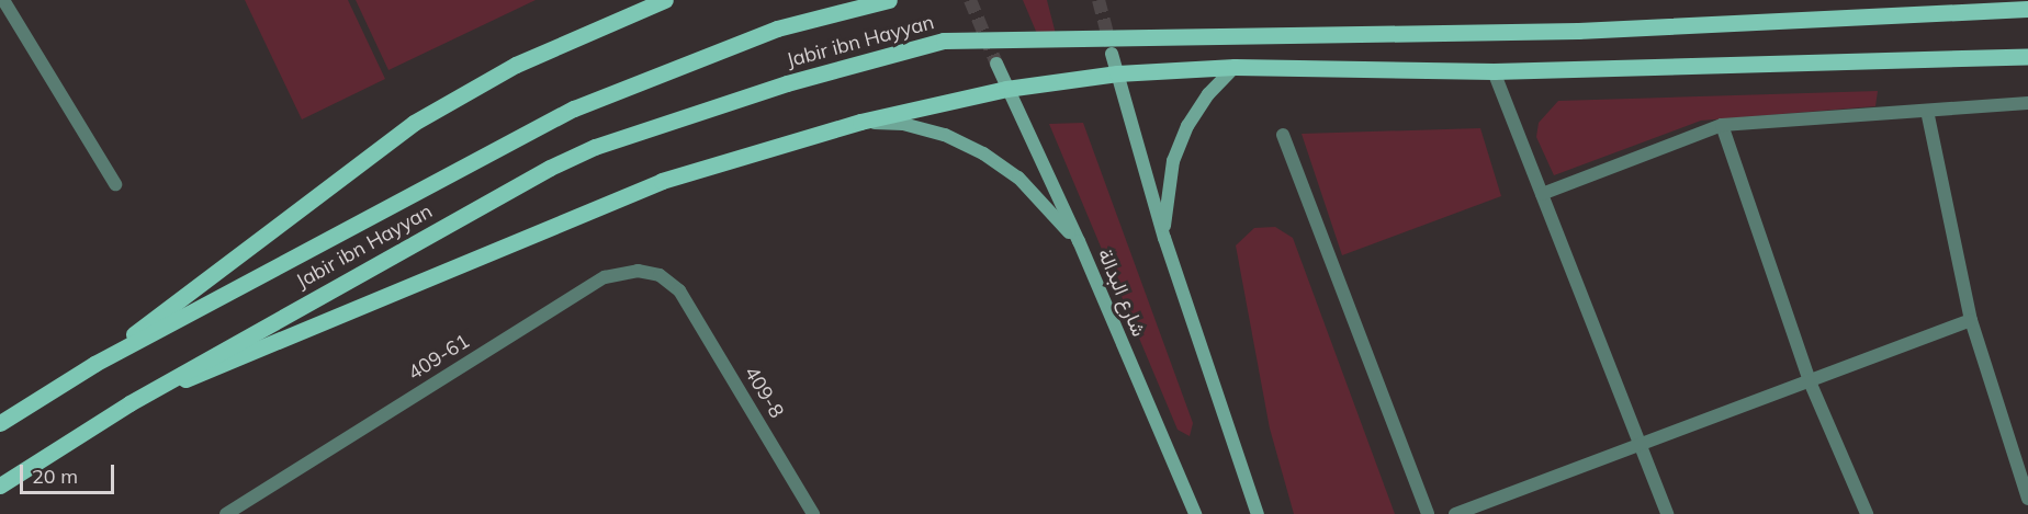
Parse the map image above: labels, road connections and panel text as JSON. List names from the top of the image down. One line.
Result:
{"streets":{"main road":["Jabir ibn Hayyan","شارع البدالة"],"street":["409-61","409-8"]},"crossings":[["409-61","409-8"]],"scale_bar":"20 m"}
